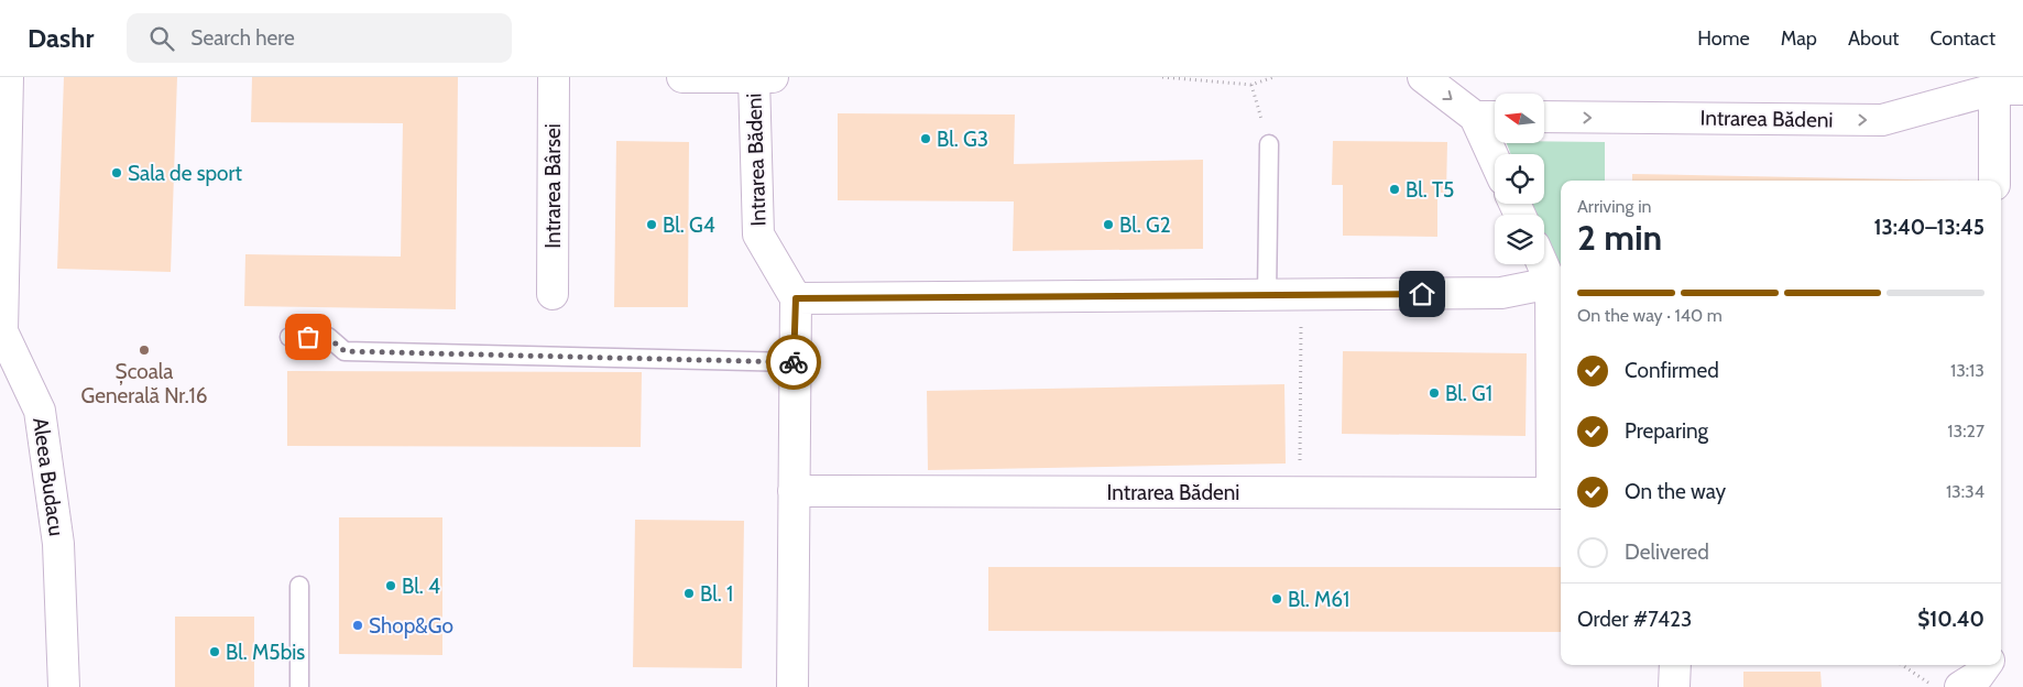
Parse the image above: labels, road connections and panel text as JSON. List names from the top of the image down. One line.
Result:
{"streets":{"street":["Intrarea Bădeni","Intrarea Bârsei","Aleea Budacu"]},"places":["Bl. G3","Sala de sport","Bl. T5","Bl. G4","Bl. G2","Școala Generală Nr.16","Bl. G1","Bl. 4","Bl. 1","Bl. M61","Shop&Go","Bl. M5bis"],"north":"left","page":{"header":"Dashr","search":"Search here","nav":["Home","Map","About","Contact"],"heading":["2 min","Arriving in","13:40–13:45"],"panel":["Order #7423","$10.40"],"bar":"On the way · 140 m","list":[["Confirmed","13:13"],["Preparing","13:27"],["On the way","13:34"],"Delivered"]}}
